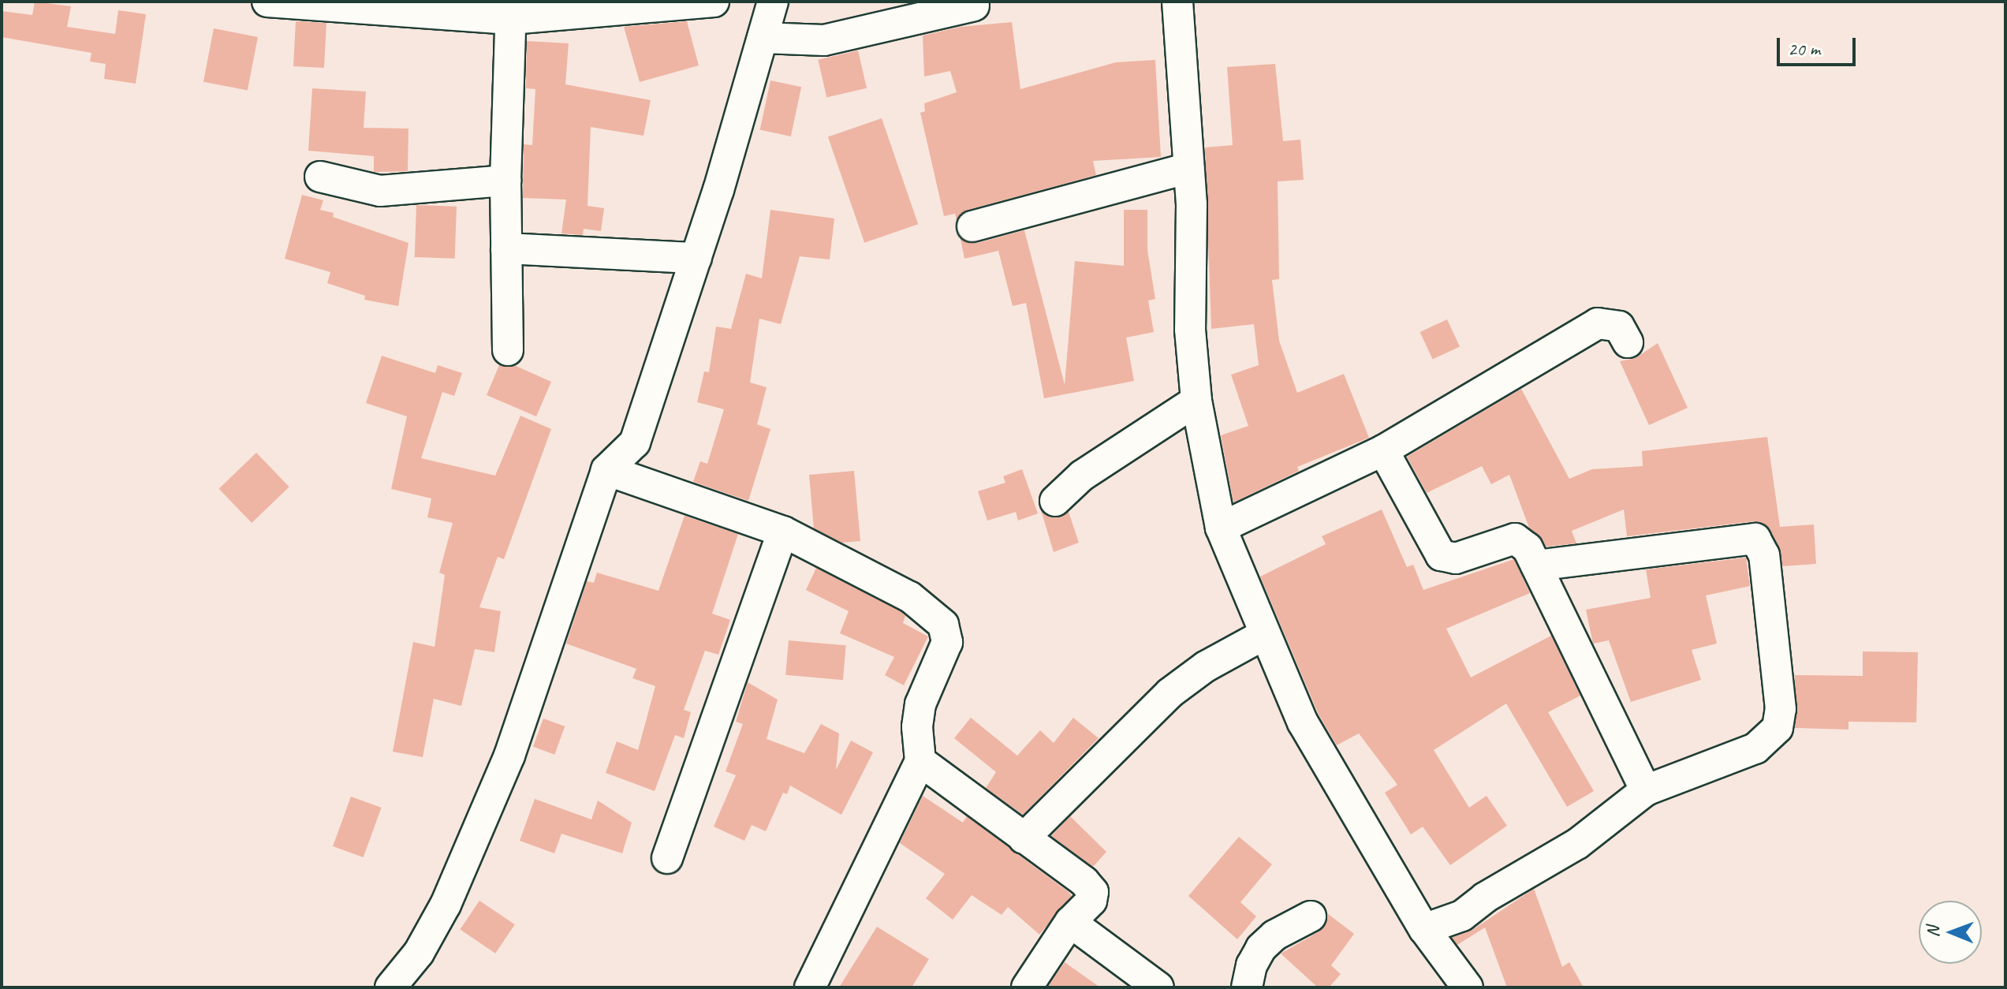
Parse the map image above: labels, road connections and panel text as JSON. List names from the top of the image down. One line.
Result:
{"scale_bar":"20 m","north":"left"}
